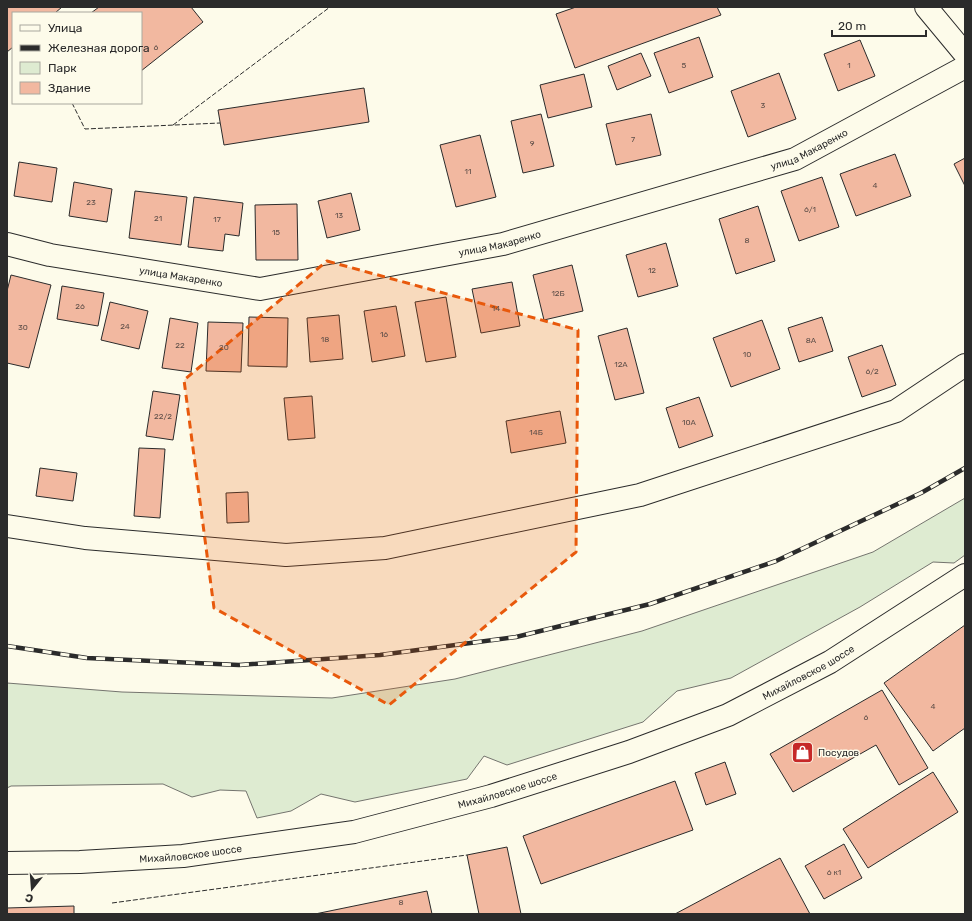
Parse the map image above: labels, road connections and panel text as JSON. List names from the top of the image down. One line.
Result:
{"streets":{"street":["улица Макаренко","Михайловское шоссе"]},"places":{"shop":["Посудов"]},"house_numbers":["6","5","1","3","7","9","11","4","23","6/1","13","21","17","15","8","12","12Б","26","14","24","30","16","18","8А","22","20","10","12А","6/2","22/2","10А","14Б","4","6","6 к1","8"],"legend":["Улица","Железная дорога","Парк","Здание"],"scale_bar":"20 m","north":"bottom"}
